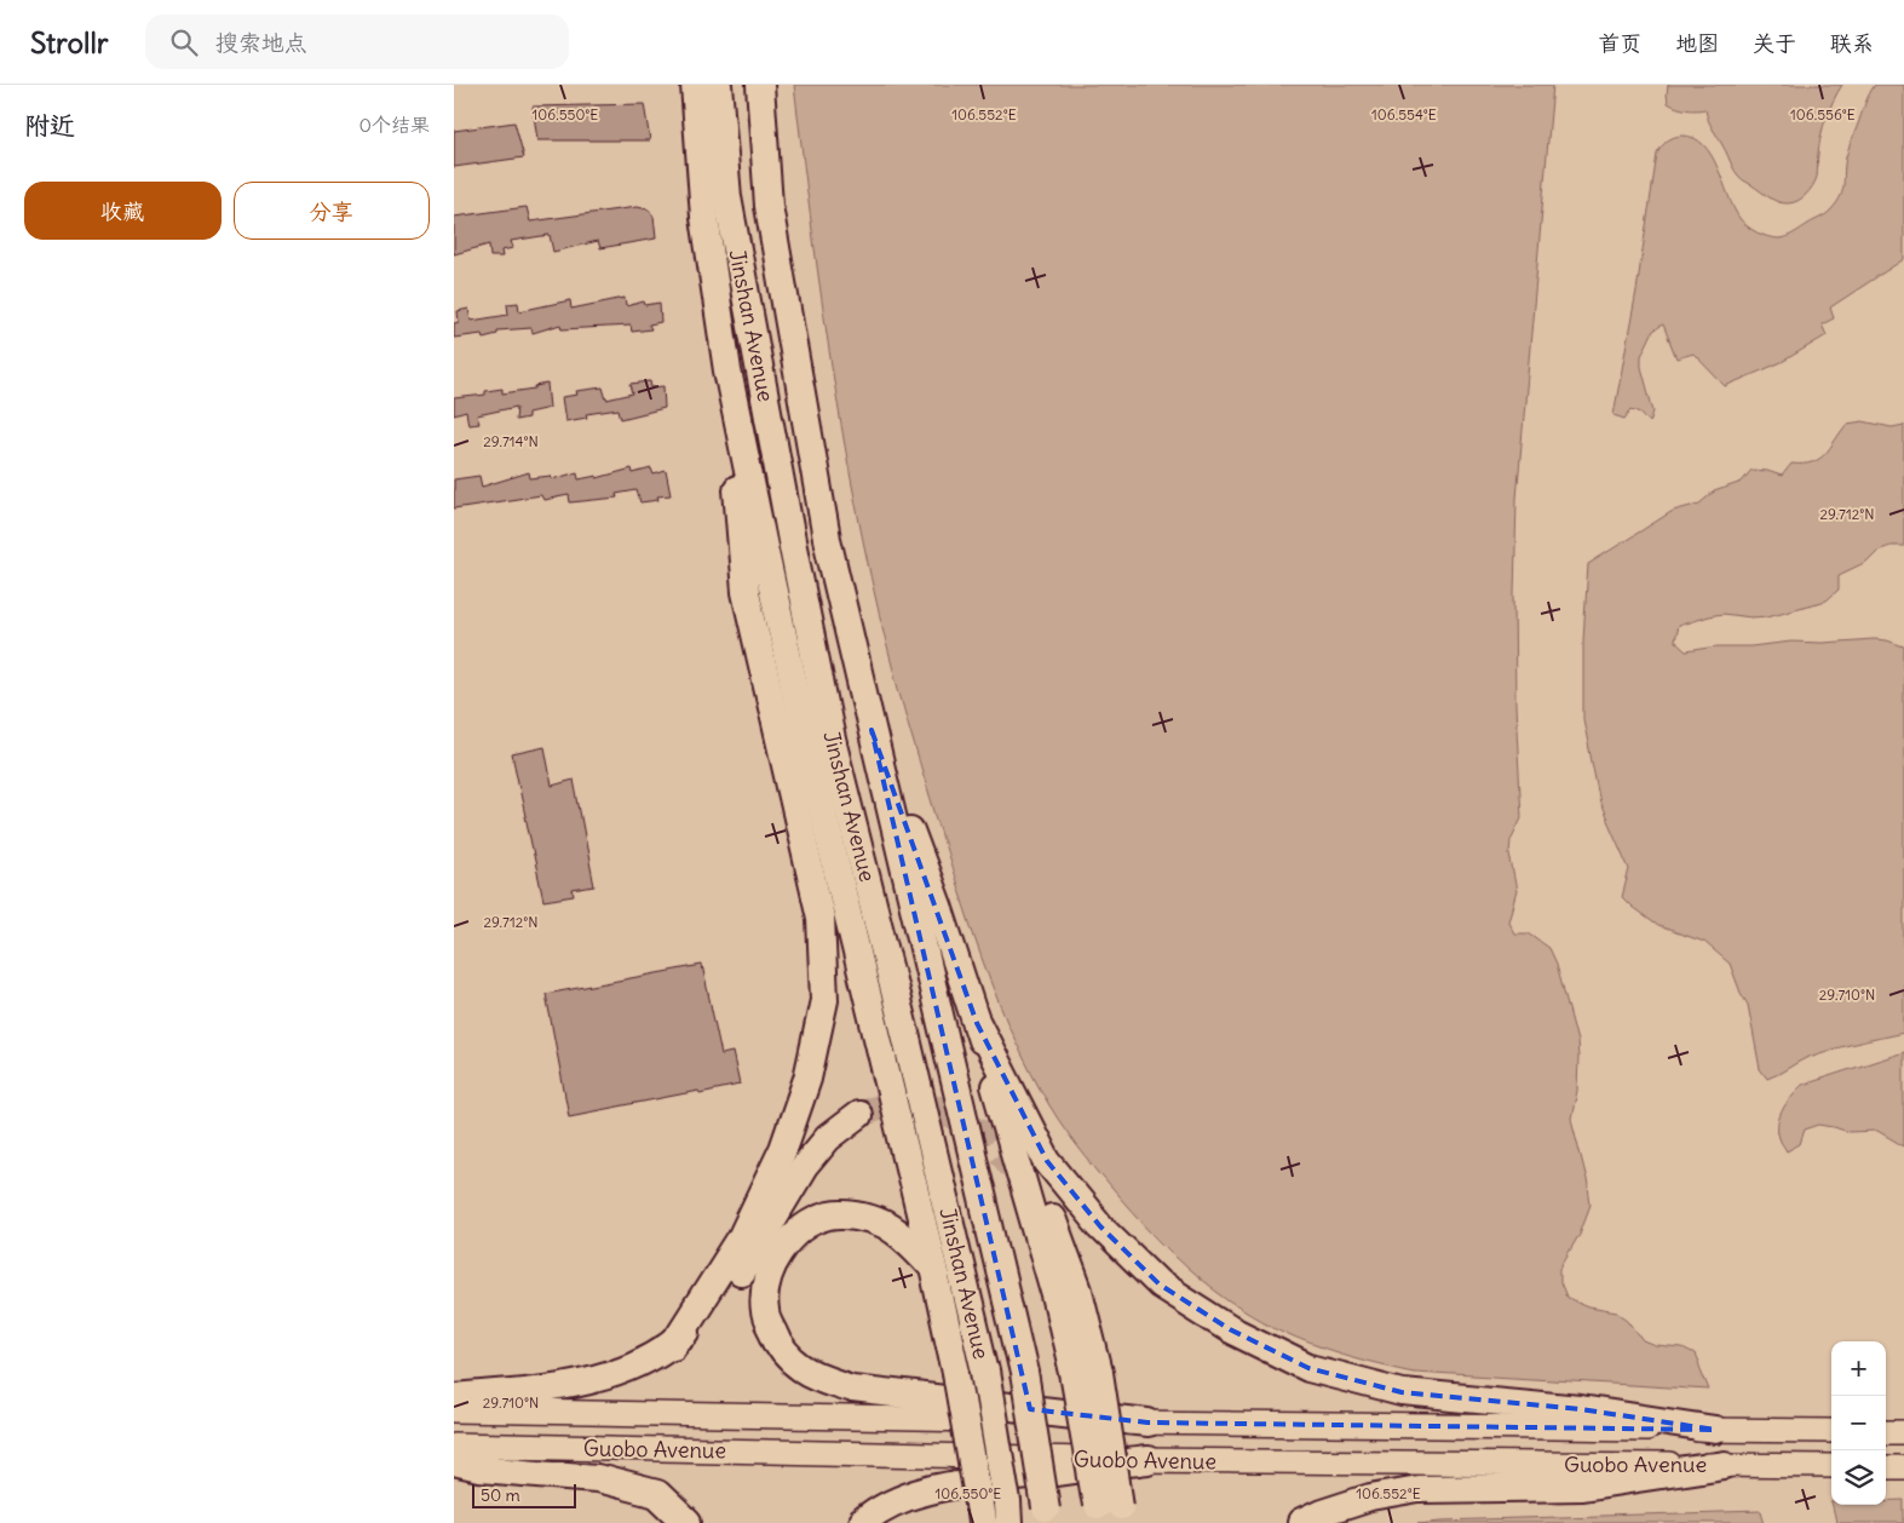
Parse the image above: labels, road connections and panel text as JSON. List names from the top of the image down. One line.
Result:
{"streets":{"highway":["Jinshan Avenue"],"main road":["Guobo Avenue"]},"scale_bar":"50 m","page":{"header":"Strollr","search":"搜索地点","nav":["首页","地图","关于","联系"],"heading":["附近","0个结果"],"buttons":["收藏","分享"],"map_buttons":["+","−"],"scale":"50 m"},"coordinates":["106.550°E","106.552°E","106.554°E","106.556°E","29.714°N","29.712°N","29.710°N"]}
